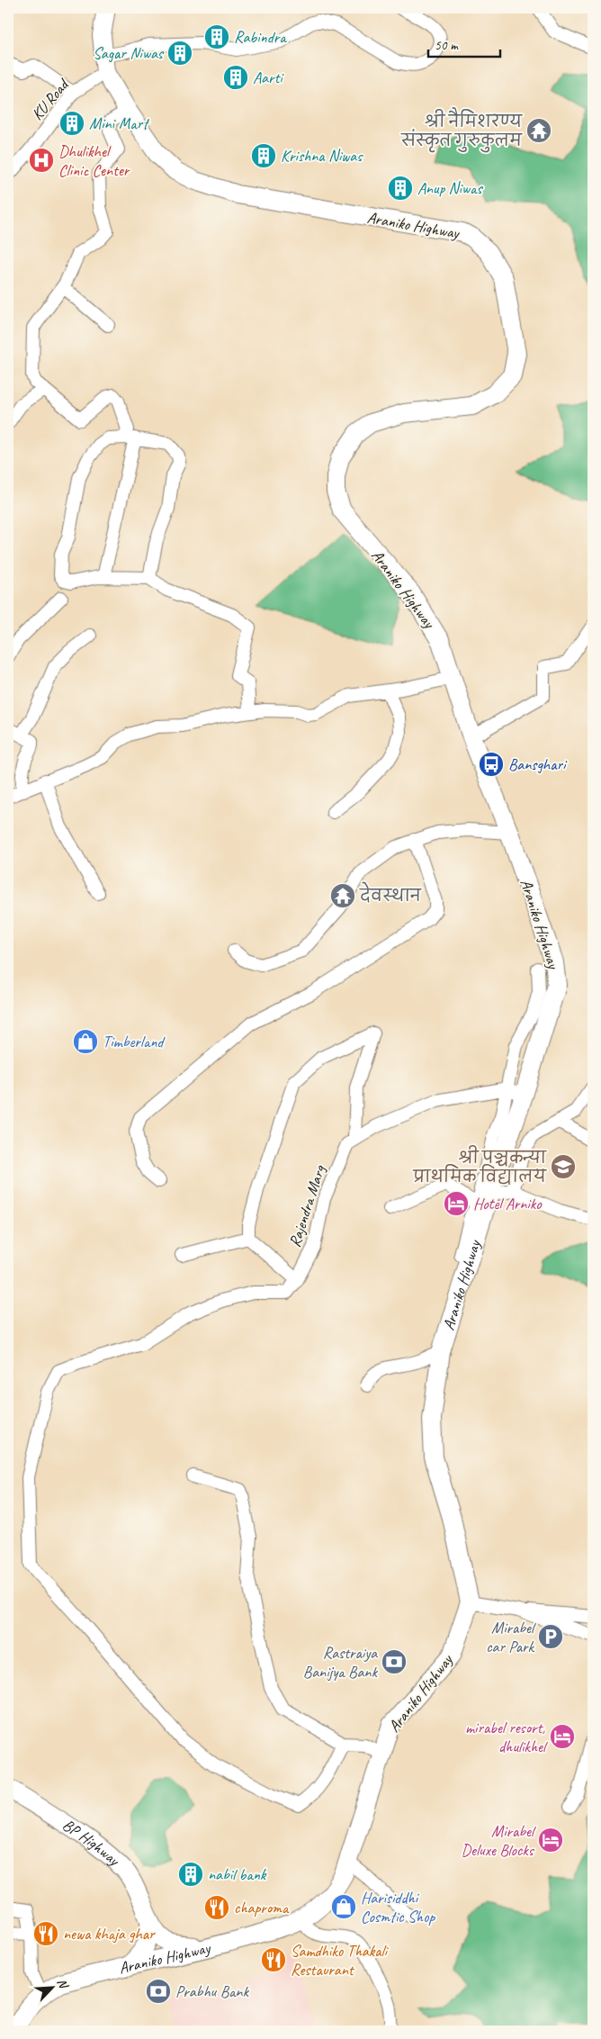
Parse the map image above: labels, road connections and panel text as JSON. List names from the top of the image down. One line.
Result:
{"streets":{"highway":["Araniko Highway","BP Highway"],"street":["KU Road","Rajendra Marg"]},"crossings":[["KU Road","Araniko Highway"],["Araniko Highway","BP Highway"]],"places":{"building":["Rabindra","Sagar Niwas","Aarti","Mini Mart","Krishna Niwas","Anup Niwas","nabil bank"],"temple":["श्री नैमिशरण्य संस्कृत गुरुकुलम","देवस्थान"],"hospital":["Dhulikhel Clinic Center"],"bus stop":["Bansghari"],"shop":["Timberland","Harisiddhi Cosmtic Shop"],"school or university":["श्री पञ्चकन्या प्राथमिक विद्यालय"],"hotel":["Hotel Arniko","mirabel resort, dhulikhel","Mirabel Deluxe Blocks"],"parking":["Mirabel car Park"],"bank":["Rastraiya Banijya Bank","Prabhu Bank"],"restaurant":["chaproma","newa khaja ghar","Samdhiko Thakali Restaurant"]},"scale_bar":"50 m","north":"top right"}
